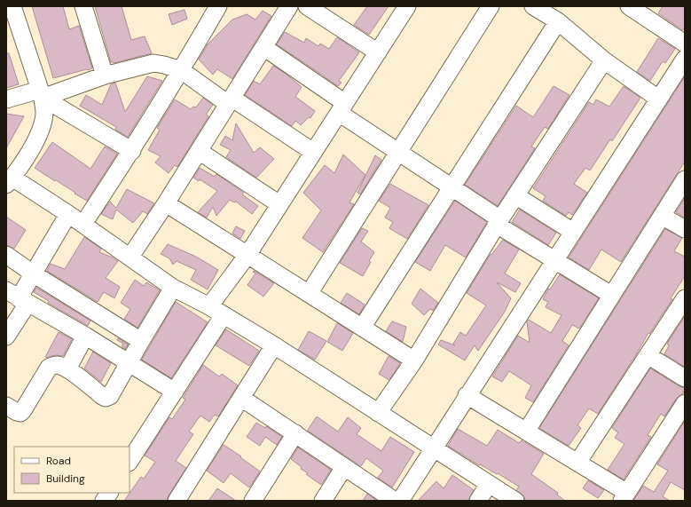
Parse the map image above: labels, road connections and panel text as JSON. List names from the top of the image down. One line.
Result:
{"legend":["Road","Building"]}
